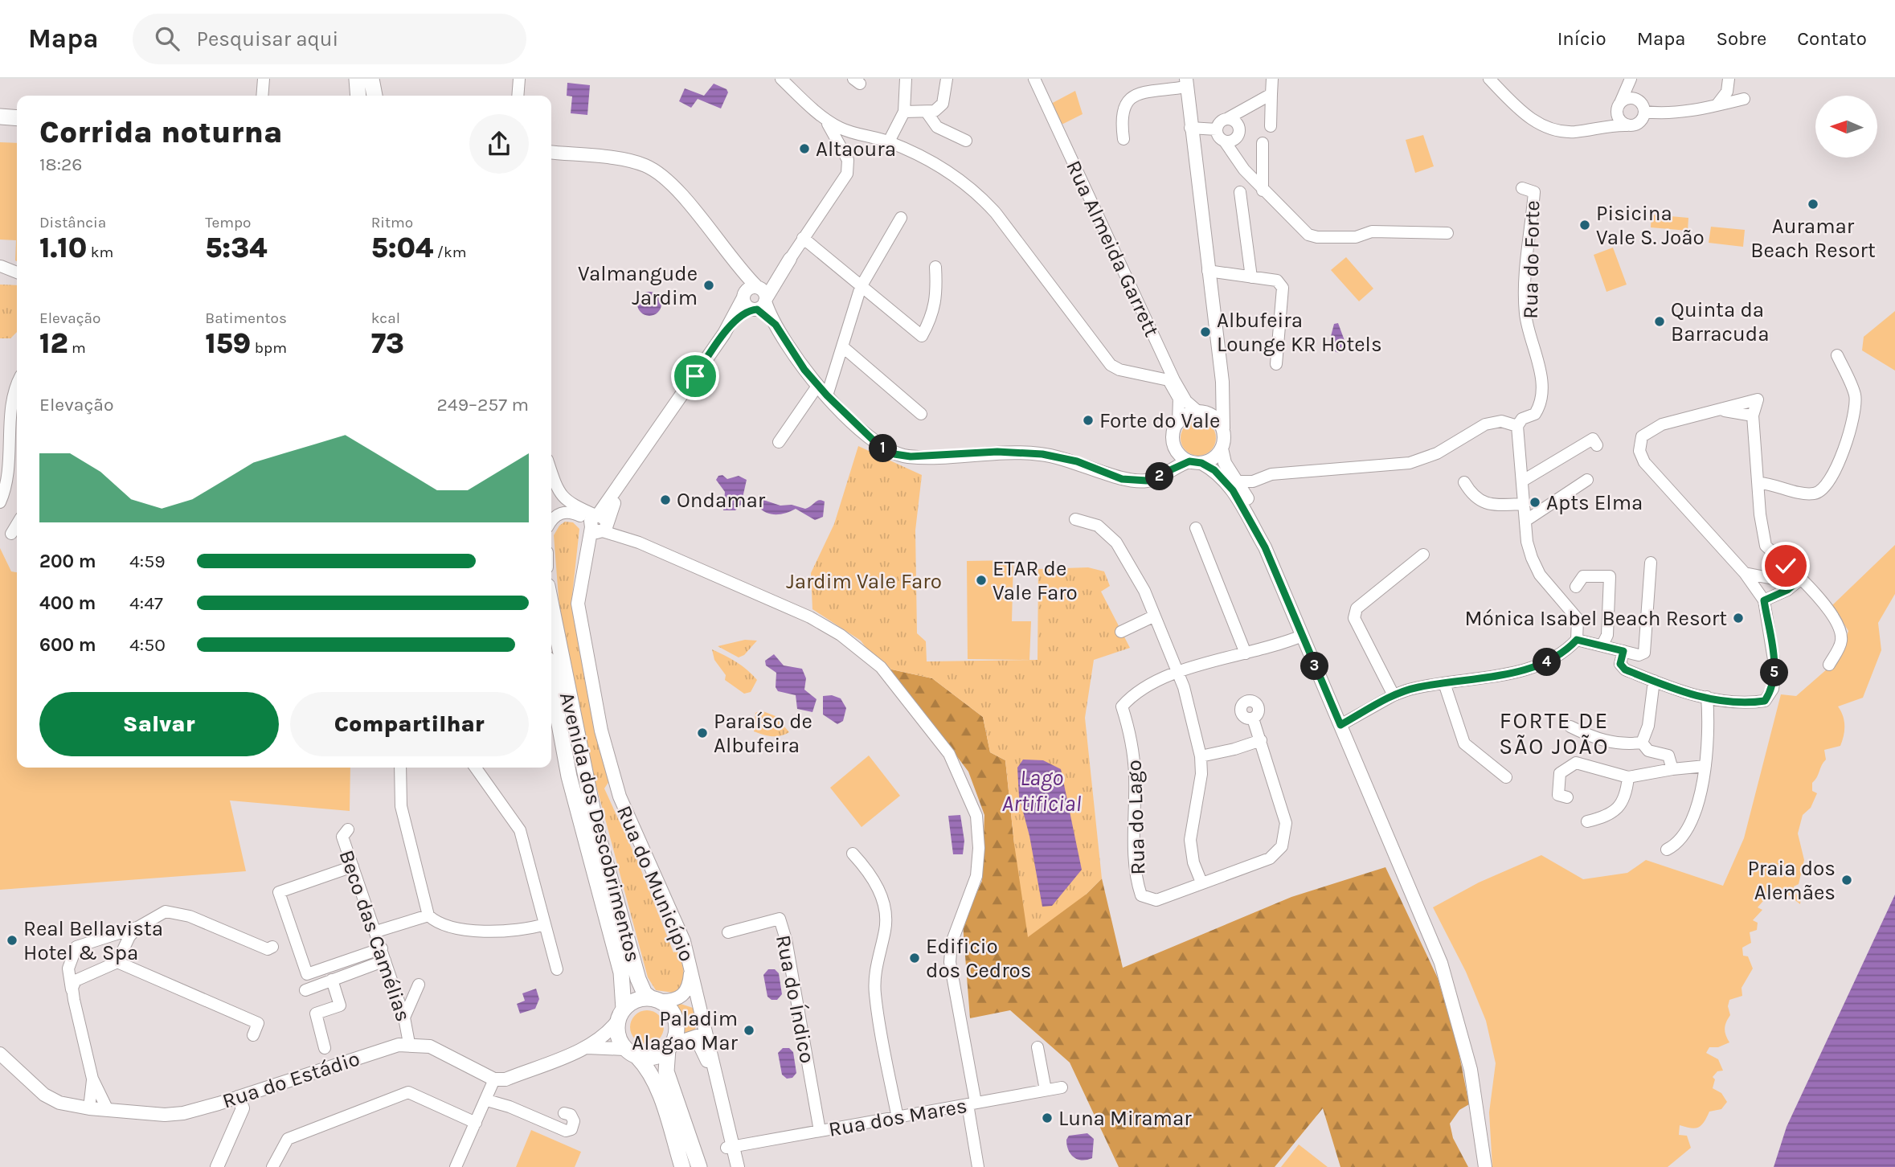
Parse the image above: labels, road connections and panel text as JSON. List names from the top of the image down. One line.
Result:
{"streets":{"main road":["Avenida dos Descobrimentos"],"street":["Rua Almeida Garrett","Rua do Forte","Rua do Lago","Rua do Município","Beco das Camélias","Rua do Índico","Rua do Estádio","Rua dos Mares"]},"crossings":[["Rua do Município","Rua dos Mares"],["Beco das Camélias","Rua do Estádio"],["Rua do Índico","Rua dos Mares"]],"districts":["FORTE DE SÃO JOÃO"],"water":["Lago Artificial"],"parks":["Jardim Vale Faro"],"places":["Altaoura","Auramar Beach Resort","Pisicina Vale S. João","Valmangude Jardim","Quinta da Barracuda","Albufeira Lounge KR Hotels","Forte do Vale","Ondamar","Apts Elma","ETAR de Vale Faro","Mónica Isabel Beach Resort","Paraíso de Albufeira","Praia dos Alemães","Real Bellavista Hotel & Spa","Edificio dos Cedros","Paladim Alagao Mar","Luna Miramar"],"north":"left","page":{"header":"Mapa","search":"Pesquisar aqui","nav":["Início","Mapa","Sobre","Contato"],"heading":["Corrida noturna","18:26"],"stats":[["Distância","1.10 km"],["Tempo","5:34"],["Ritmo","5:04 /km"],["Elevação","12 m"],["Batimentos","159 bpm"],["kcal","73"]],"chart":["Elevação","249–257 m"],"pins":["1","2","4","3","5"],"list":[{"name":"200 m","note":"4:59"},{"name":"400 m","note":"4:47"},{"name":"600 m","note":"4:50"}],"buttons":["Salvar","Compartilhar"]}}
